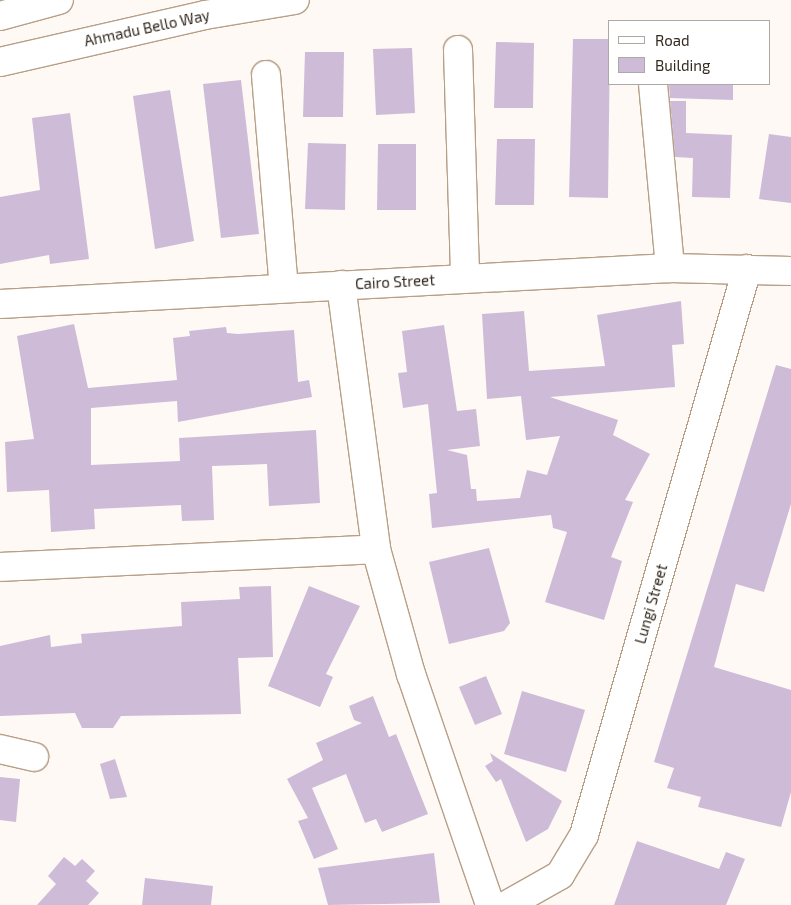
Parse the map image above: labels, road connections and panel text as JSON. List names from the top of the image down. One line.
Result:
{"streets":{"street":["Ahmadu Bello Way","Cairo Street","Lungi Street"]},"crossings":[["Cairo Street","Lungi Street"]],"legend":["Road","Building"]}
